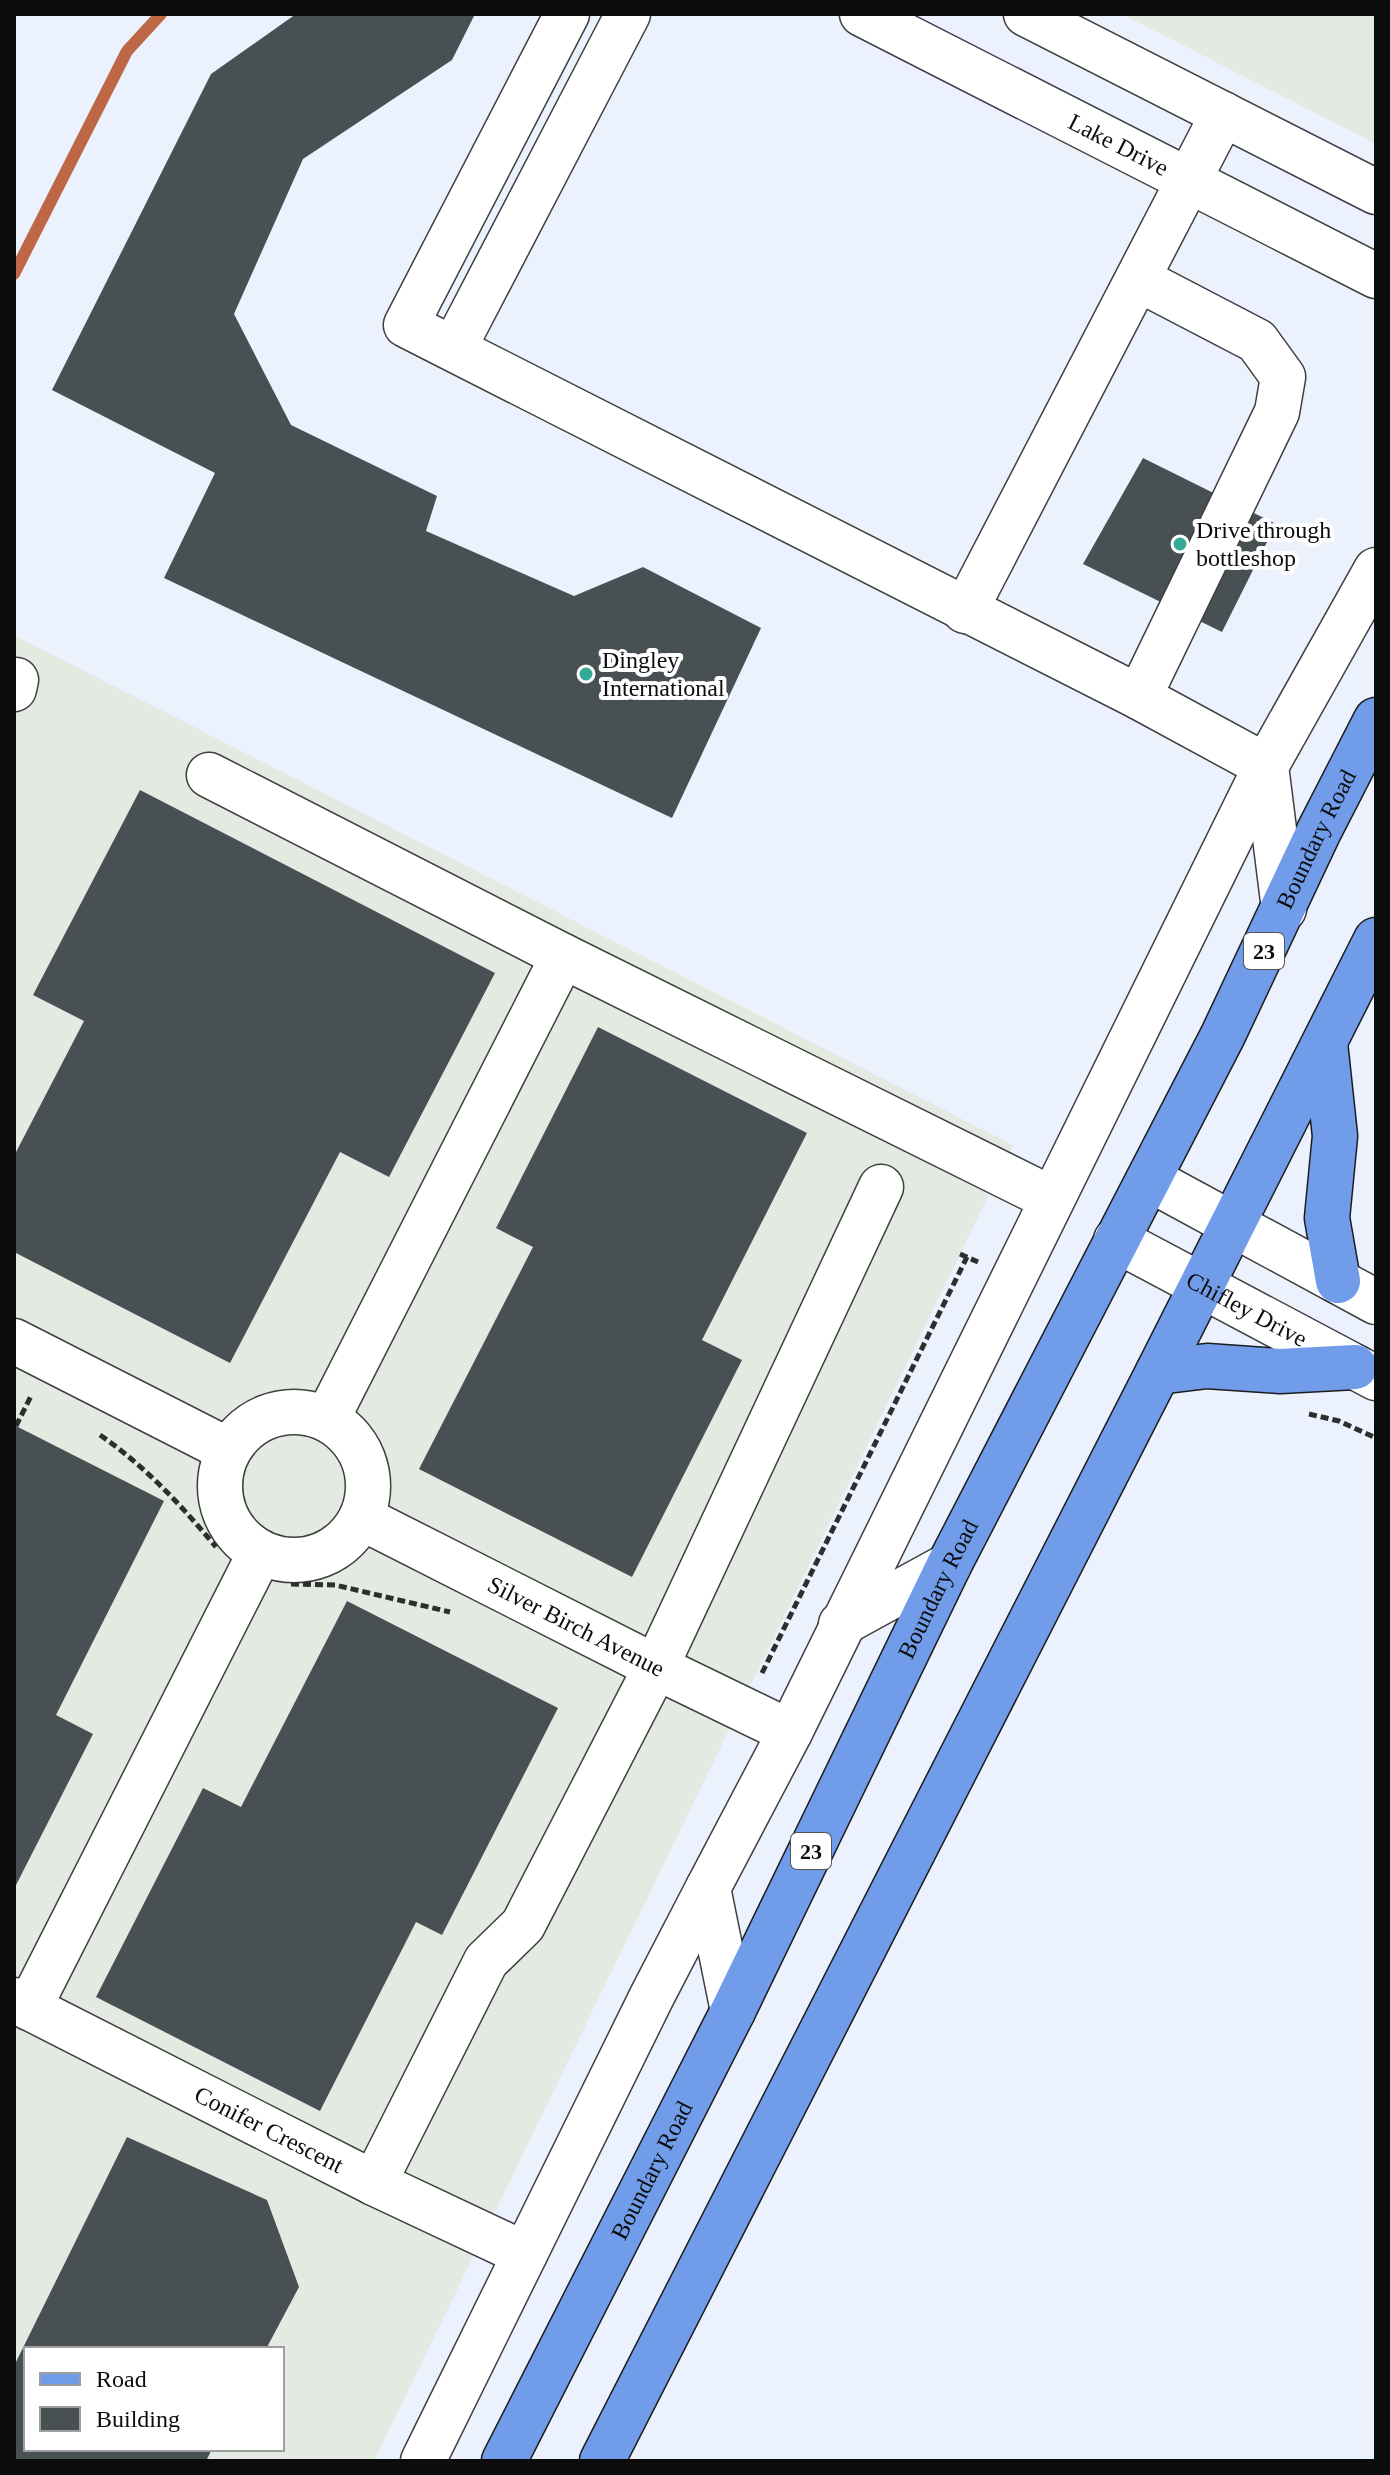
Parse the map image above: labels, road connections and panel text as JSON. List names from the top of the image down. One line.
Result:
{"streets":{"main road":["Boundary Road","23"],"street":["Lake Drive","Chifley Drive","Silver Birch Avenue","Conifer Crescent"]},"crossings":[["Boundary Road","Chifley Drive"]],"places":["Drive through bottleshop","Dingley International"],"legend":["Road","Building"]}
